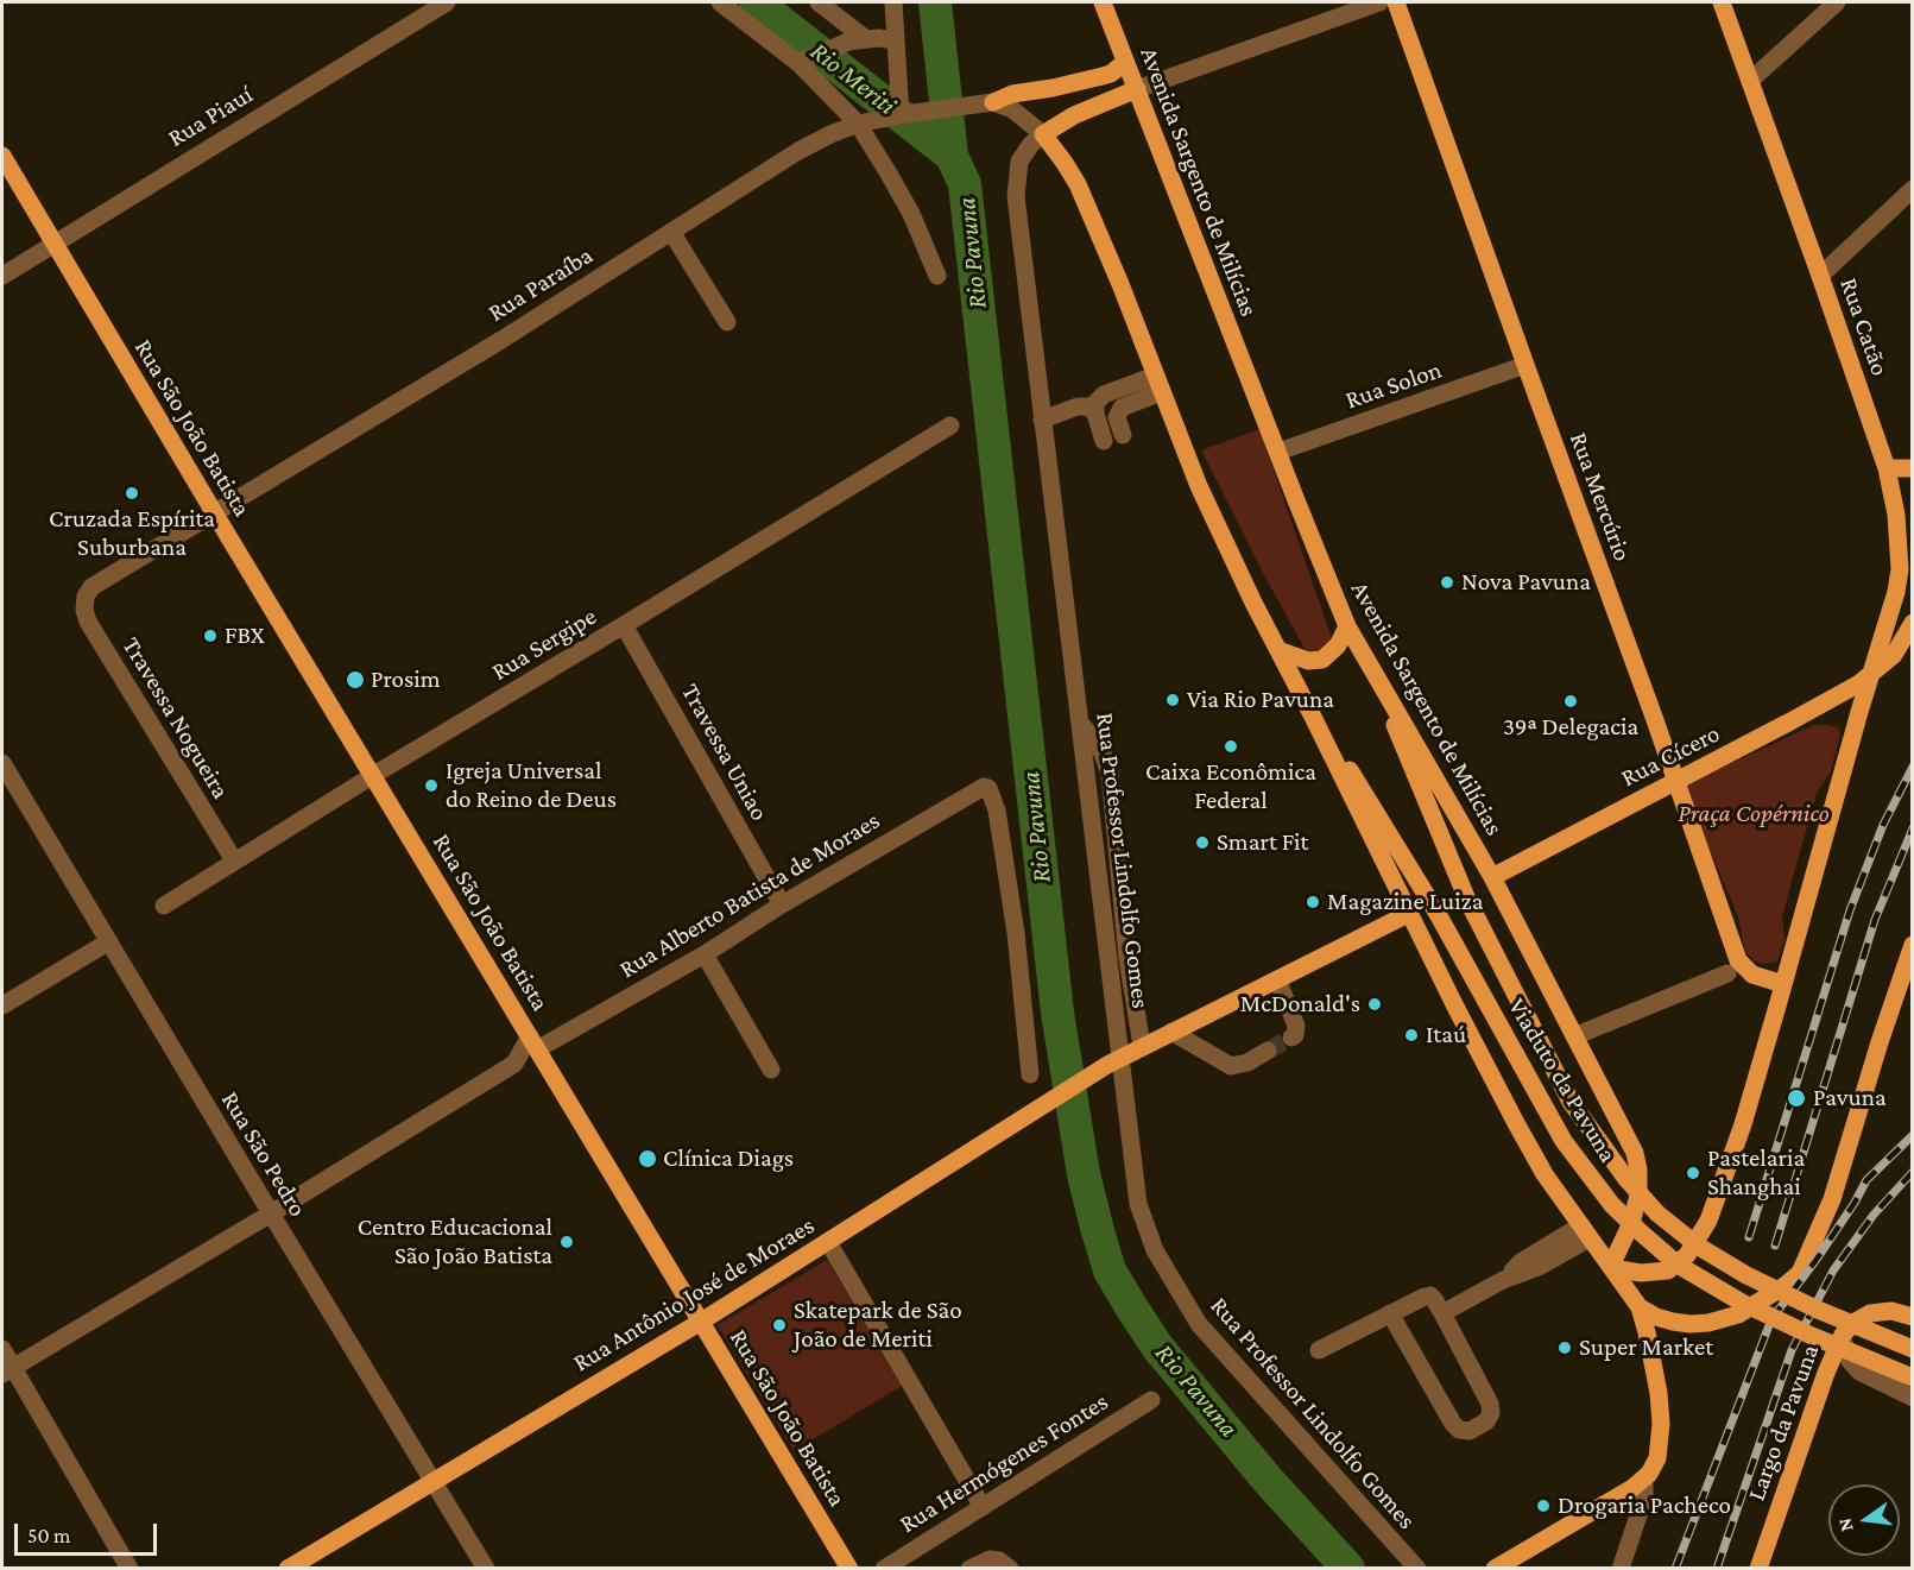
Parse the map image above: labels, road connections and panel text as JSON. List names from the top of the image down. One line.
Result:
{"streets":{"main road":["Avenida Sargento de Milícias","Rua Catão","Rua São João Batista","Rua Mercúrio","Rua Cícero","Rua Professor Lindolfo Gomes","Viaduto da Pavuna","Rua Antônio José de Moraes","Largo da Pavuna"],"street":["Rua Piauí","Rua Paraíba","Rua Solon","Rua Sergipe","Travessa Nogueira","Travessa Uniao","Rua Alberto Batista de Moraes","Rua São Pedro","Rua Hermógenes Fontes"]},"crossings":[["Rua Piauí","Rua São João Batista"],["Avenida Sargento de Milícias","Rua Solon"],["Avenida Sargento de Milícias","Rua Cícero"],["Avenida Sargento de Milícias","Rua Professor Lindolfo Gomes"],["Avenida Sargento de Milícias","Viaduto da Pavuna"],["Rua Paraíba","Rua São João Batista"],["Rua Paraíba","Travessa Nogueira"],["Rua Catão","Rua Mercúrio"],["Rua Catão","Rua Cícero"],["Rua Solon","Rua Mercúrio"],["Rua São João Batista","Rua Sergipe"],["Rua São João Batista","Rua Alberto Batista de Moraes"],["Rua São João Batista","Rua Antônio José de Moraes"],["Rua Mercúrio","Rua Cícero"],["Rua Sergipe","Travessa Nogueira"],["Rua Sergipe","Travessa Uniao"],["Travessa Uniao","Rua Alberto Batista de Moraes"],["Rua Professor Lindolfo Gomes","Rua Antônio José de Moraes"],["Rua São Pedro","Rua Antônio José de Moraes"]],"water":["Rio Meriti","Rio Pavuna"],"parks":["Praça Copérnico"],"places":["Cruzada Espírita Suburbana","Nova Pavuna","FBX","Prosim","Via Rio Pavuna","39ª Delegacia","Caixa Econômica Federal","Igreja Universal do Reino de Deus","Smart Fit","Magazine Luiza","McDonald's","Itaú","Pavuna","Clínica Diags","Pastelaria Shanghai","Centro Educacional São João Batista","Skatepark de São João de Meriti","Super Market","Drogaria Pacheco"],"scale_bar":"50 m","north":"left"}
